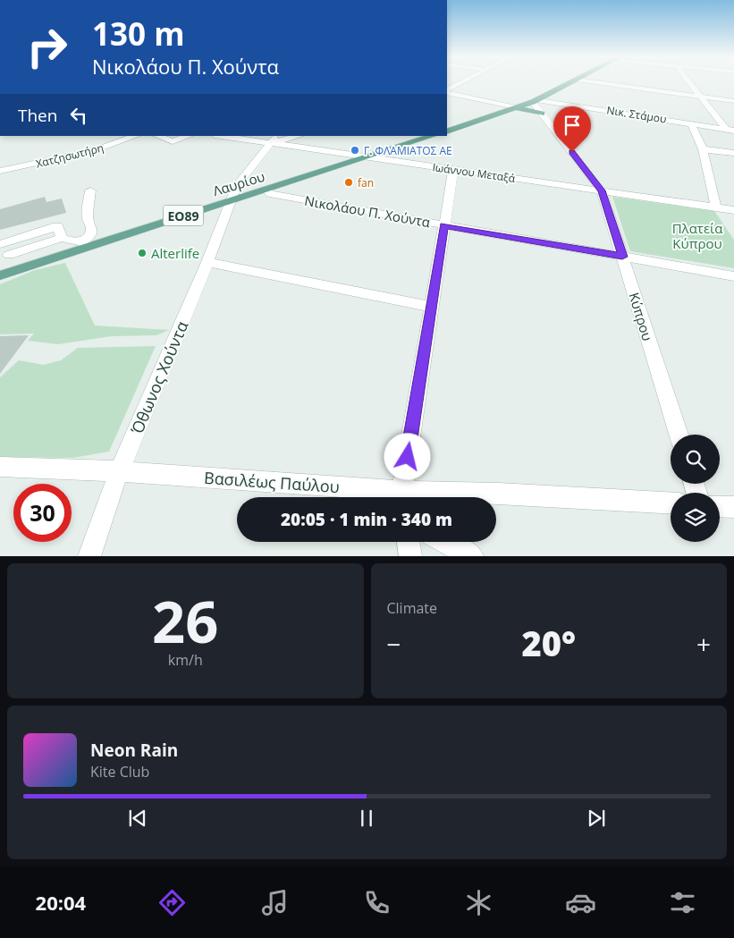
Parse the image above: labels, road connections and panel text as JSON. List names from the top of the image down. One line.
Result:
{"streets":{"main road":["Λαυρίου","ΕΟ89"],"street":["Νικ. Στάμου","Χατζησωτήρη","Ιωάννου Μεταξά","Νικολάου Π. Χούντα","Κύπρου","Όθωνος Χούντα","Βασιλέως Παύλου"]},"crossings":[["Ιωάννου Μεταξά","Λαυρίου"],["Ιωάννου Μεταξά","Κύπρου"],["Ιωάννου Μεταξά","Όθωνος Χούντα"],["Λαυρίου","Νικολάου Π. Χούντα"],["Λαυρίου","Όθωνος Χούντα"],["Νικολάου Π. Χούντα","Κύπρου"],["Όθωνος Χούντα","Βασιλέως Παύλου"]],"parks":["Πλατεία Κύπρου"],"places":["Γ. ΦΛΑΜΙΑΤΟΣ ΑΕ","fan","Alterlife"],"page":{"turn":["130 m","Νικολάου Π. Χούντα"],"then":"Then","limit":"30","trip":"20:05 · 1 min · 340 m","tile":[["26","km/h"],"Climate"],"heat":["−","20°","+"],"song":["Neon Rain","Kite Club"],"tabs":"20:04"}}
